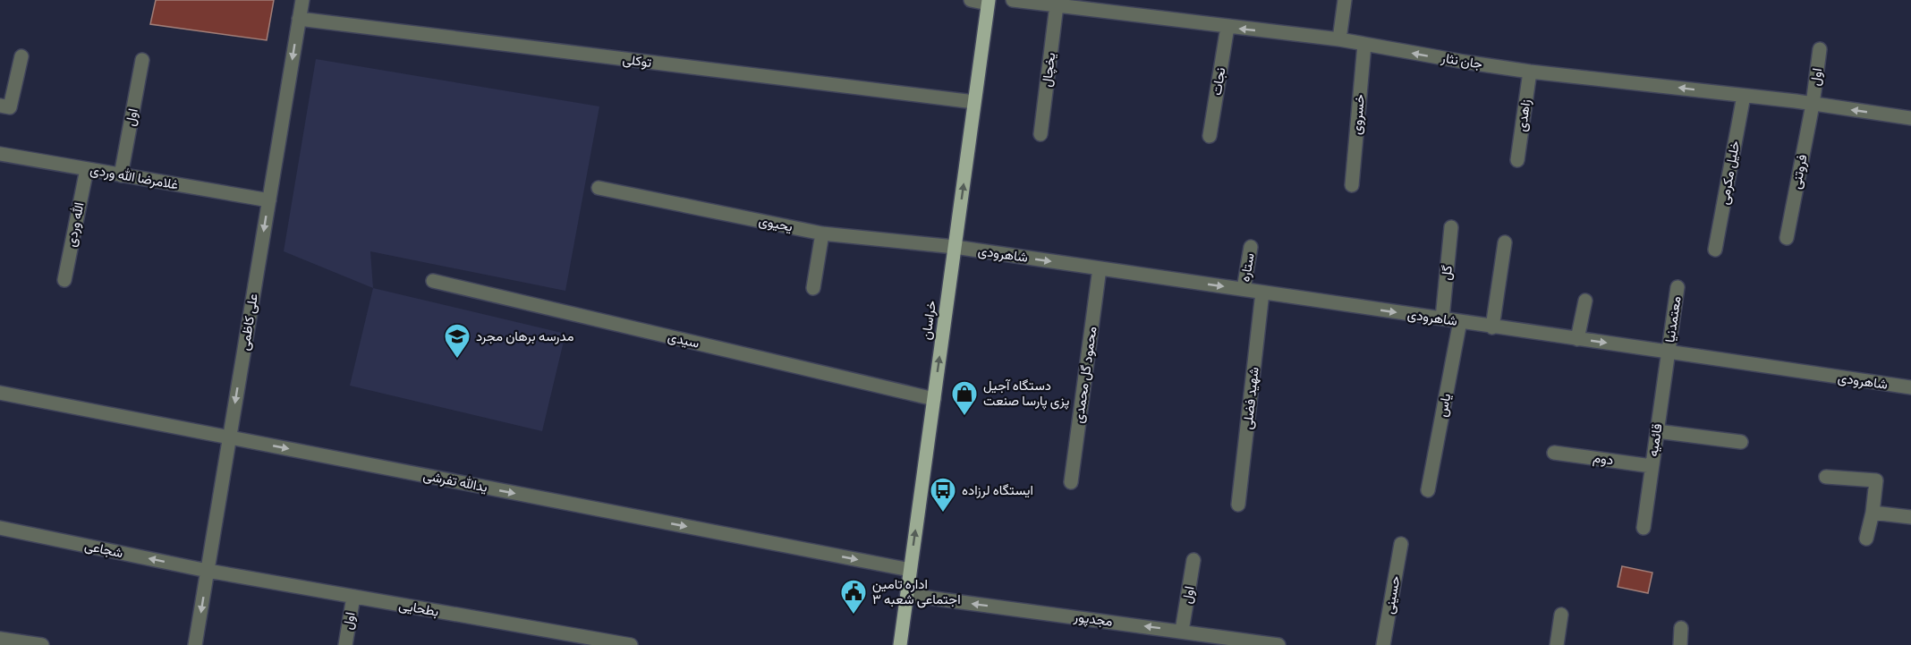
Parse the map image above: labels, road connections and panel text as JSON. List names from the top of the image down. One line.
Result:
{"streets":{"main road":["خراسان"],"street":["توکلی","جان نثار","یخچال","اول","نجات","خسروی","زاهدی","فروتنی","خلیل مکرمی","غلامرضا الله وردی","یحیوی","الله وردی","شاهرودی","ستاره","گل","معتمدنیا","علی کاظمی","سیدی","محمود گل محمدی","شهید فضلی","یاس","قائمیه","دوم","یدالله تفرشی","شجاعی","حسینی","بطحایی","مجدپور"]},"crossings":[["توکلی","خراسان"],["توکلی","علی کاظمی"],["جان نثار","یخچال"],["جان نثار","اول"],["جان نثار","نجات"],["جان نثار","خسروی"],["جان نثار","زاهدی"],["جان نثار","فروتنی"],["جان نثار","خلیل مکرمی"],["اول","فروتنی"],["اول","غلامرضا الله وردی"],["اول","بطحایی"],["اول","مجدپور"],["غلامرضا الله وردی","الله وردی"],["غلامرضا الله وردی","علی کاظمی"],["یحیوی","شاهرودی"],["یحیوی","خراسان"],["شاهرودی","ستاره"],["شاهرودی","گل"],["شاهرودی","معتمدنیا"],["شاهرودی","خراسان"],["شاهرودی","محمود گل محمدی"],["شاهرودی","شهید فضلی"],["شاهرودی","یاس"],["شاهرودی","قائمیه"],["معتمدنیا","قائمیه"],["خراسان","سیدی"],["خراسان","یدالله تفرشی"],["خراسان","مجدپور"],["علی کاظمی","یدالله تفرشی"],["علی کاظمی","شجاعی"],["علی کاظمی","بطحایی"],["قائمیه","دوم"],["شجاعی","بطحایی"]],"one_way":["جان نثار","شاهرودی","خراسان","علی کاظمی","یدالله تفرشی","شجاعی","مجدپور"],"places":{"school or university":["مدرسه برهان مجرد"],"shop":["دستگاه آجیل پزی پارسا صنعت"],"bus stop":["ایستگاه لرزاده"],"public building":["اداره تامین اجتماعی شعبه ۳"]}}
